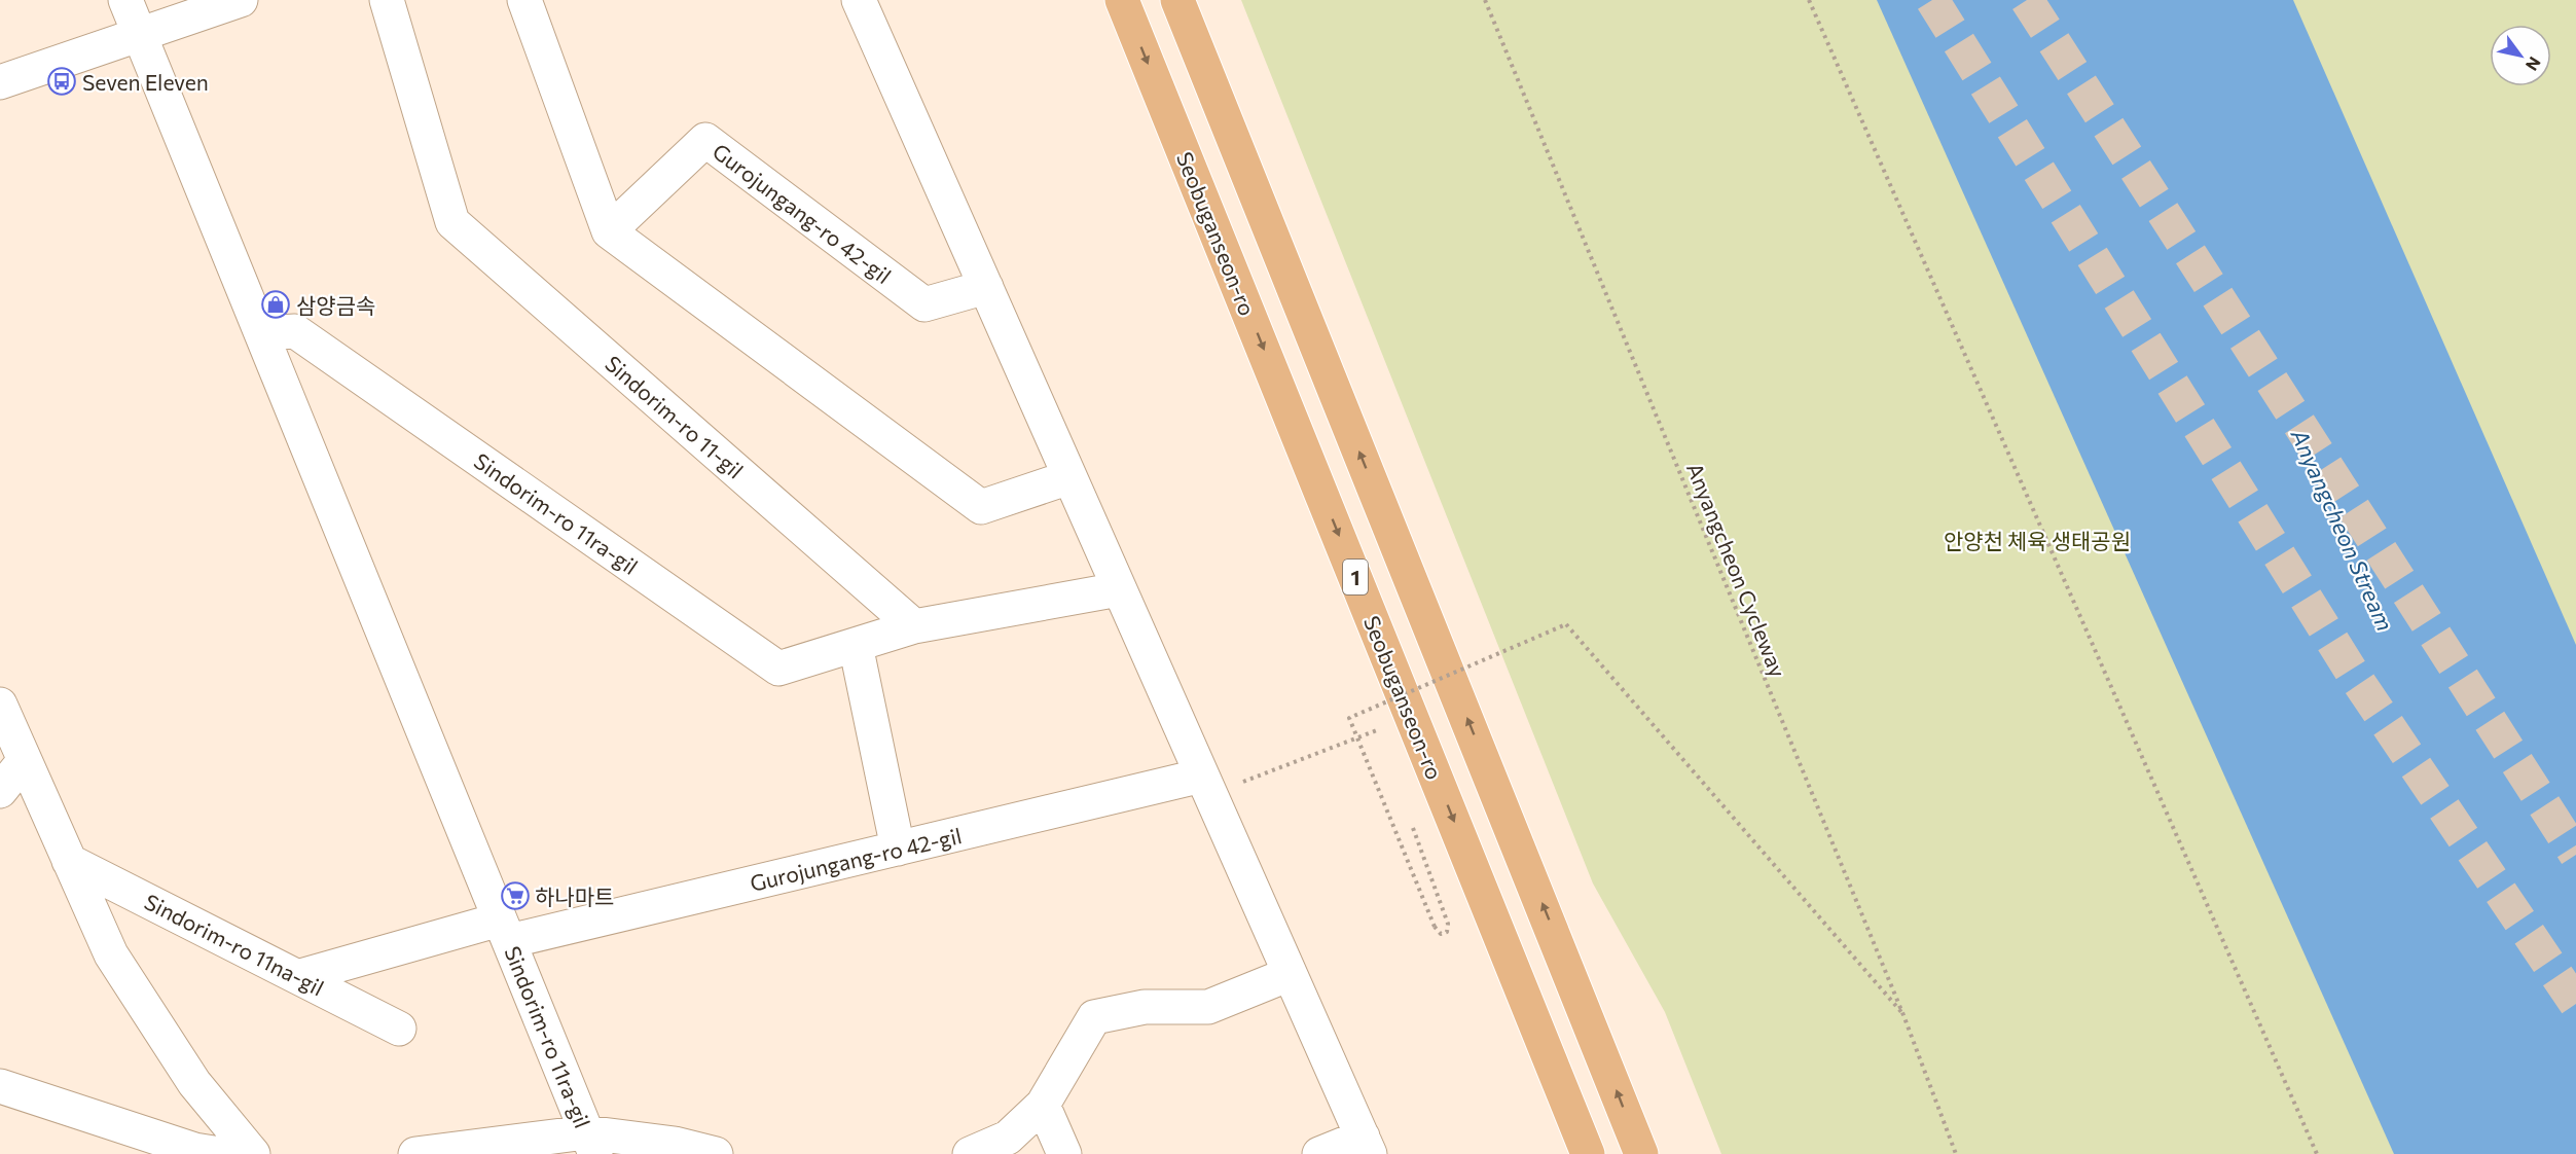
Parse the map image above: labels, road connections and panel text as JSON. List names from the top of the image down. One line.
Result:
{"streets":{"main road":["Seobuganseon-ro","1"],"street":["Gurojungang-ro 42-gil","Sindorim-ro 11-gil","Sindorim-ro 11ra-gil","Sindorim-ro 11na-gil"],"path":["Anyangcheon Cycleway"]},"crossings":[["Gurojungang-ro 42-gil","Sindorim-ro 11ra-gil"],["Sindorim-ro 11-gil","Sindorim-ro 11ra-gil"],["Sindorim-ro 11ra-gil","Sindorim-ro 11na-gil"]],"water":["Anyangcheon Stream"],"parks":["안양천 체육 생태공원"],"places":{"bus stop":["Seven Eleven"],"shop":["삼양금속"],"supermarket":["하나마트"]},"north":"bottom right"}
